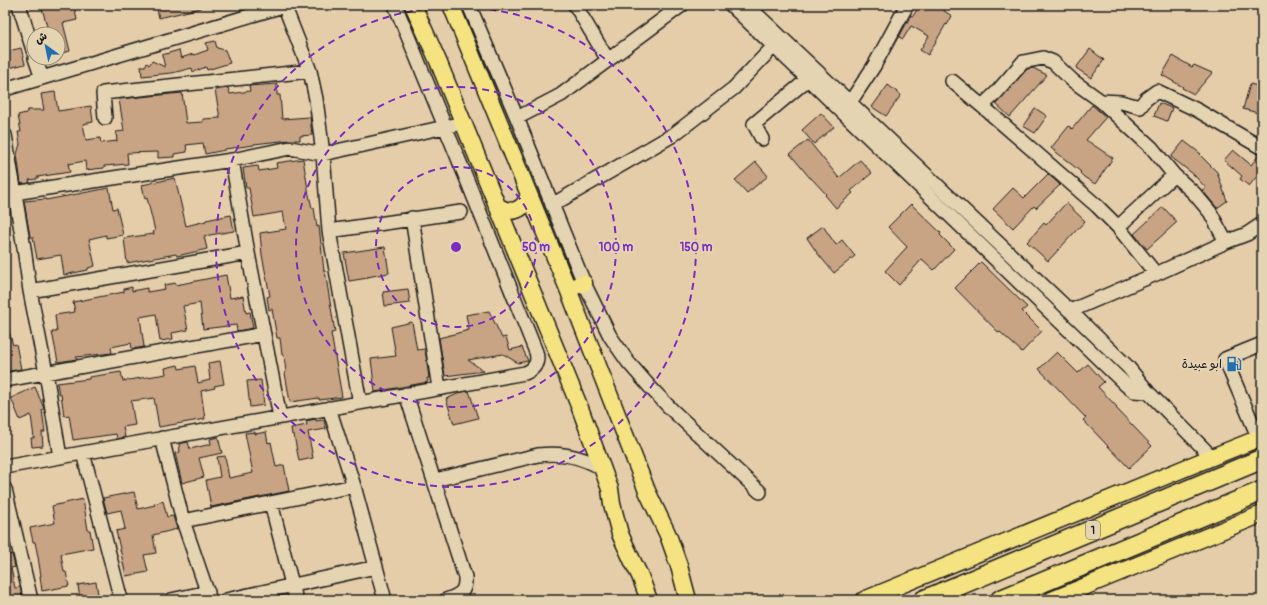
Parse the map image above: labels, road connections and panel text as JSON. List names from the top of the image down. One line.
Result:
{"streets":{"highway":["1"]},"places":{"fuel station":["ابو عبيدة"]},"north":"top left","rings":["50 m","100 m","150 m"]}
